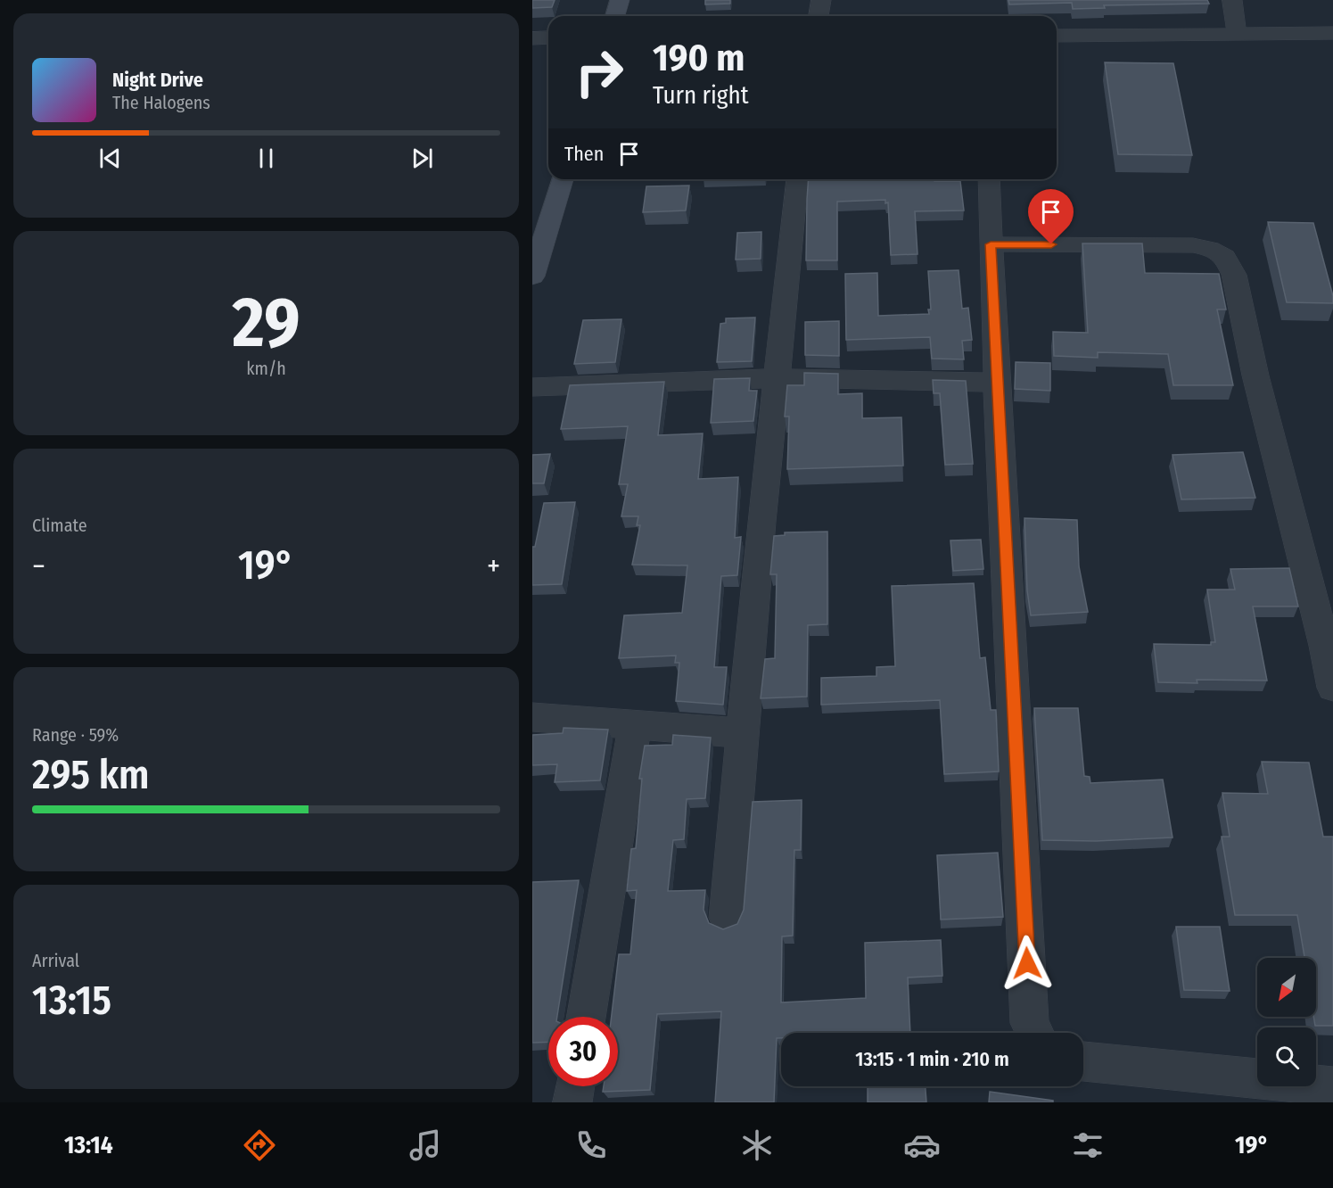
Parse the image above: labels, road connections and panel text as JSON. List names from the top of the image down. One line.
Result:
{"north":"bottom left","page":{"turn":["190 m","Turn right"],"song":["Night Drive","The Halogens"],"then":"Then","tile":[["29","km/h"],"Climate",["Range · 59%","295 km"],["Arrival","13:15"]],"heat":["−","19°","+"],"limit":"30","trip":"13:15 · 1 min · 210 m","tabs":["13:14","19°"]}}
